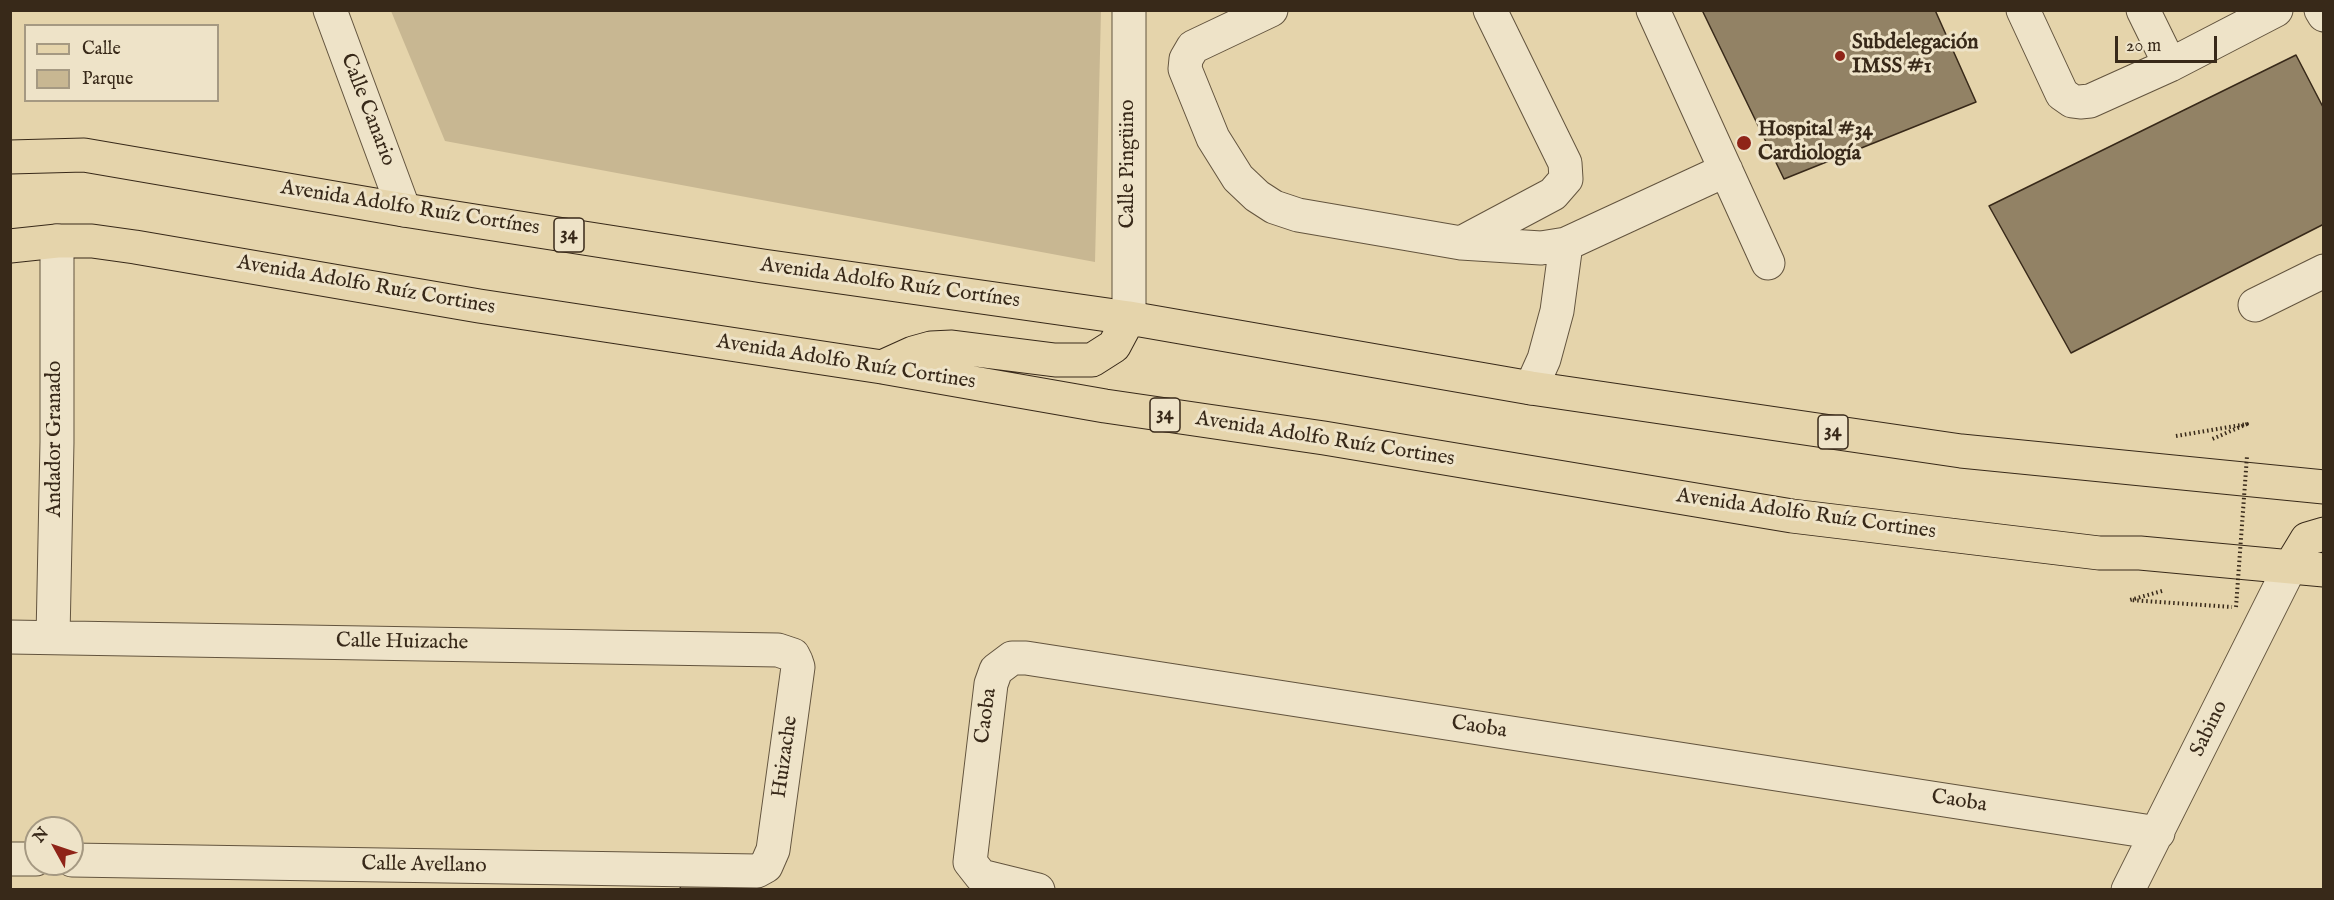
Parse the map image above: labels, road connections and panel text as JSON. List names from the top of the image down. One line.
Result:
{"streets":{"main road":["Avenida Adolfo Ruíz Cortínes","34","Avenida Adolfo Ruíz Cortines"],"street":["Calle Canario","Calle Pingüino","Andador Granado","Calle Huizache","Caoba","Sabino","Huizache","Calle Avellano"]},"crossings":[["Calle Canario","Avenida Adolfo Ruíz Cortínes"],["Calle Pingüino","Avenida Adolfo Ruíz Cortínes"],["Calle Pingüino","34"],["Avenida Adolfo Ruíz Cortínes","34"],["Avenida Adolfo Ruíz Cortines","Andador Granado"],["Avenida Adolfo Ruíz Cortines","Sabino"],["Andador Granado","Calle Huizache"],["Calle Huizache","Huizache"],["Caoba","Sabino"],["Huizache","Calle Avellano"]],"places":["Subdelegación IMSS #1","Hospital #34 Cardiología"],"legend":["Calle","Parque"],"scale_bar":"20 m","north":"top left"}
